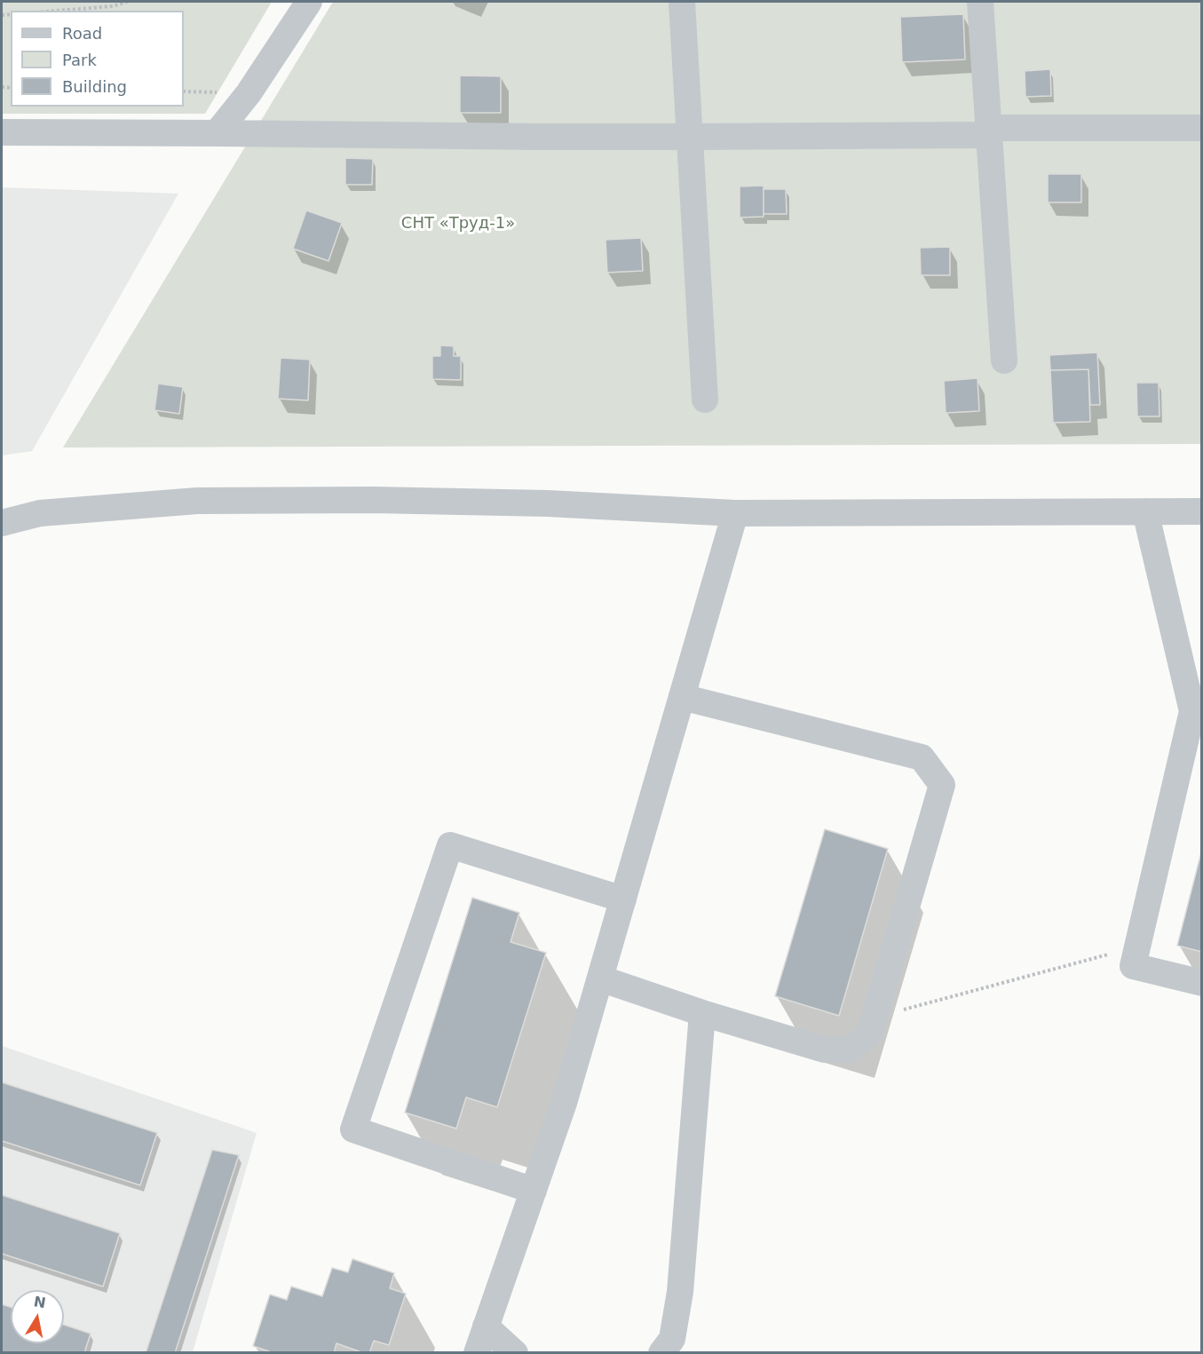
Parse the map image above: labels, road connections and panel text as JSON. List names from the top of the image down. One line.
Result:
{"parks":["СНТ «Труд-1»"],"legend":["Road","Park","Building"],"north":"top"}
